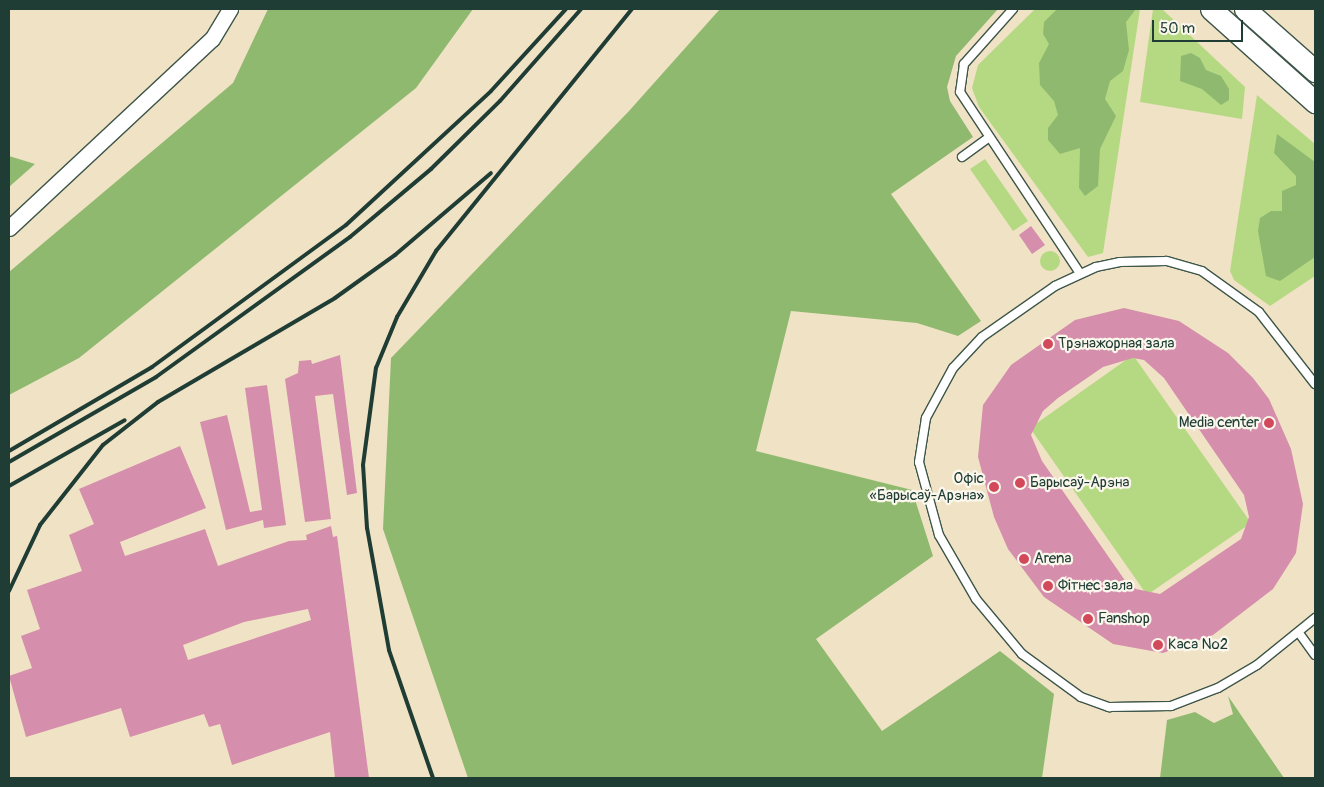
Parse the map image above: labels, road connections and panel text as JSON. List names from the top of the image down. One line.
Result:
{"places":["Трэнажорная зала","Media center","Барысаў-Арэна","Офіс «Барысаў-Арэна»","Arena","Фітнес зала","Fanshop","Каса №2"],"scale_bar":"50 m"}
